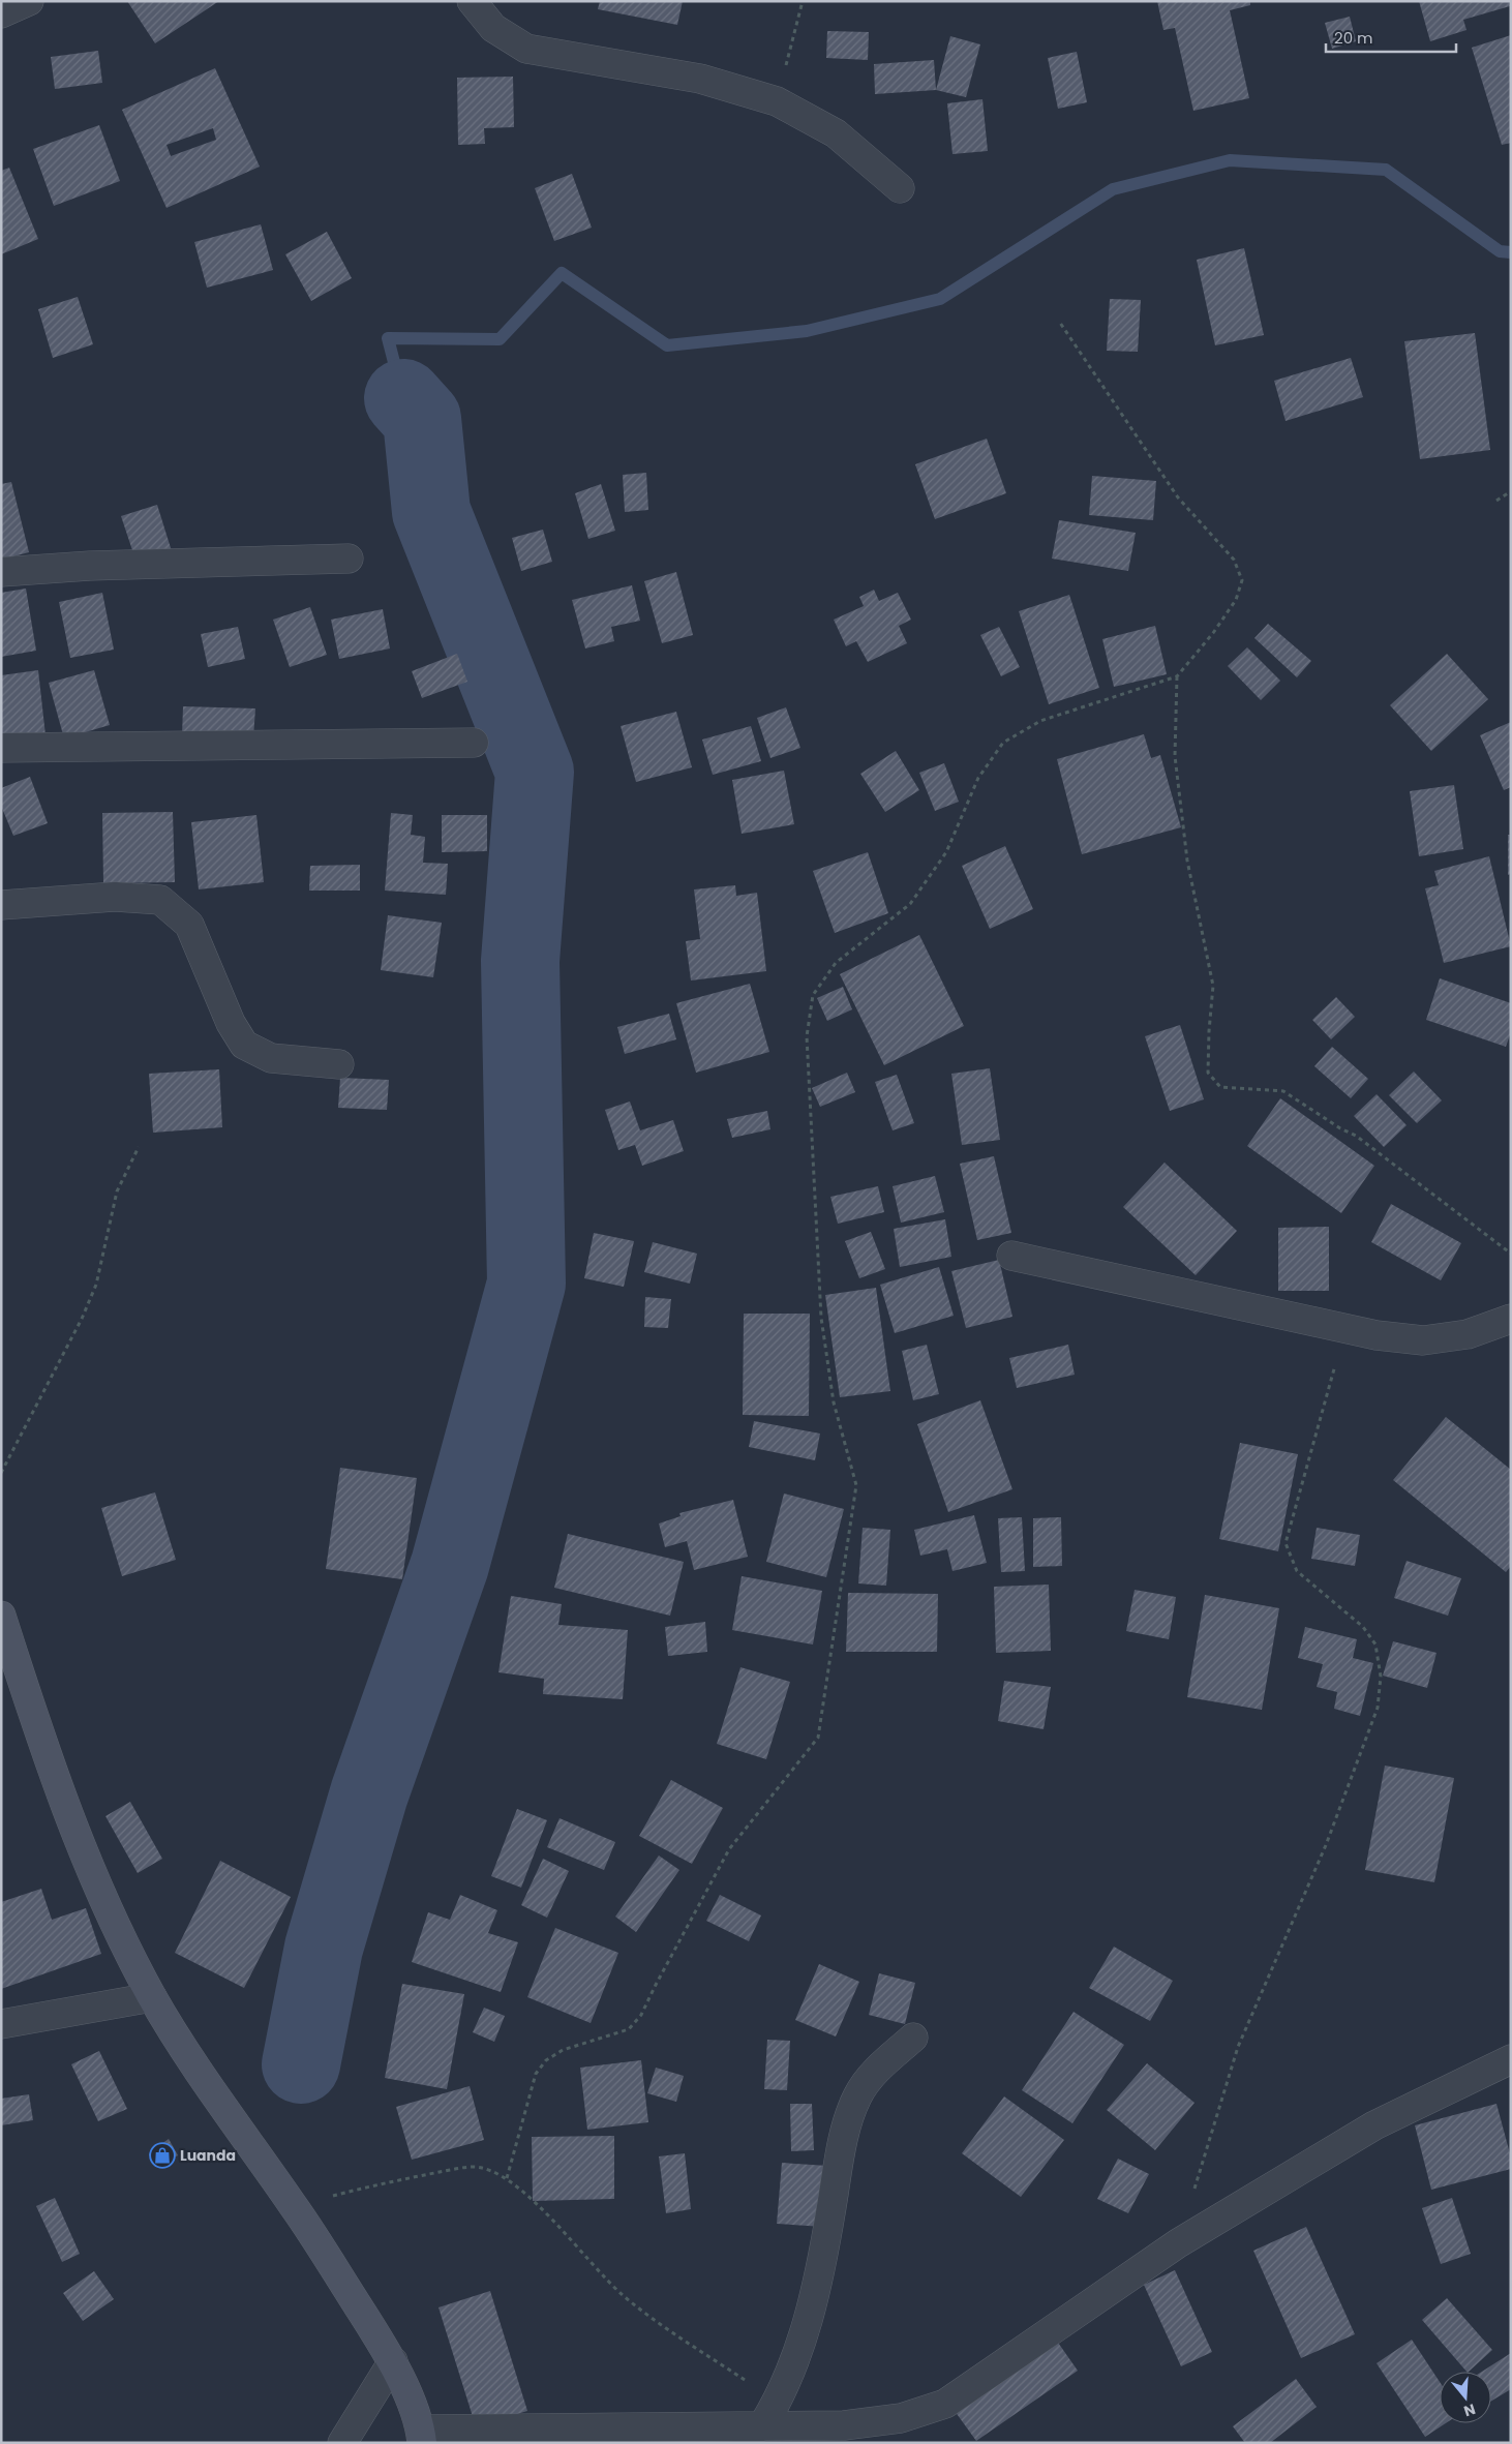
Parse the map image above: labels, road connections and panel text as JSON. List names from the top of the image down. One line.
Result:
{"places":{"shop":["Luanda"]},"scale_bar":"20 m","north":"bottom"}
